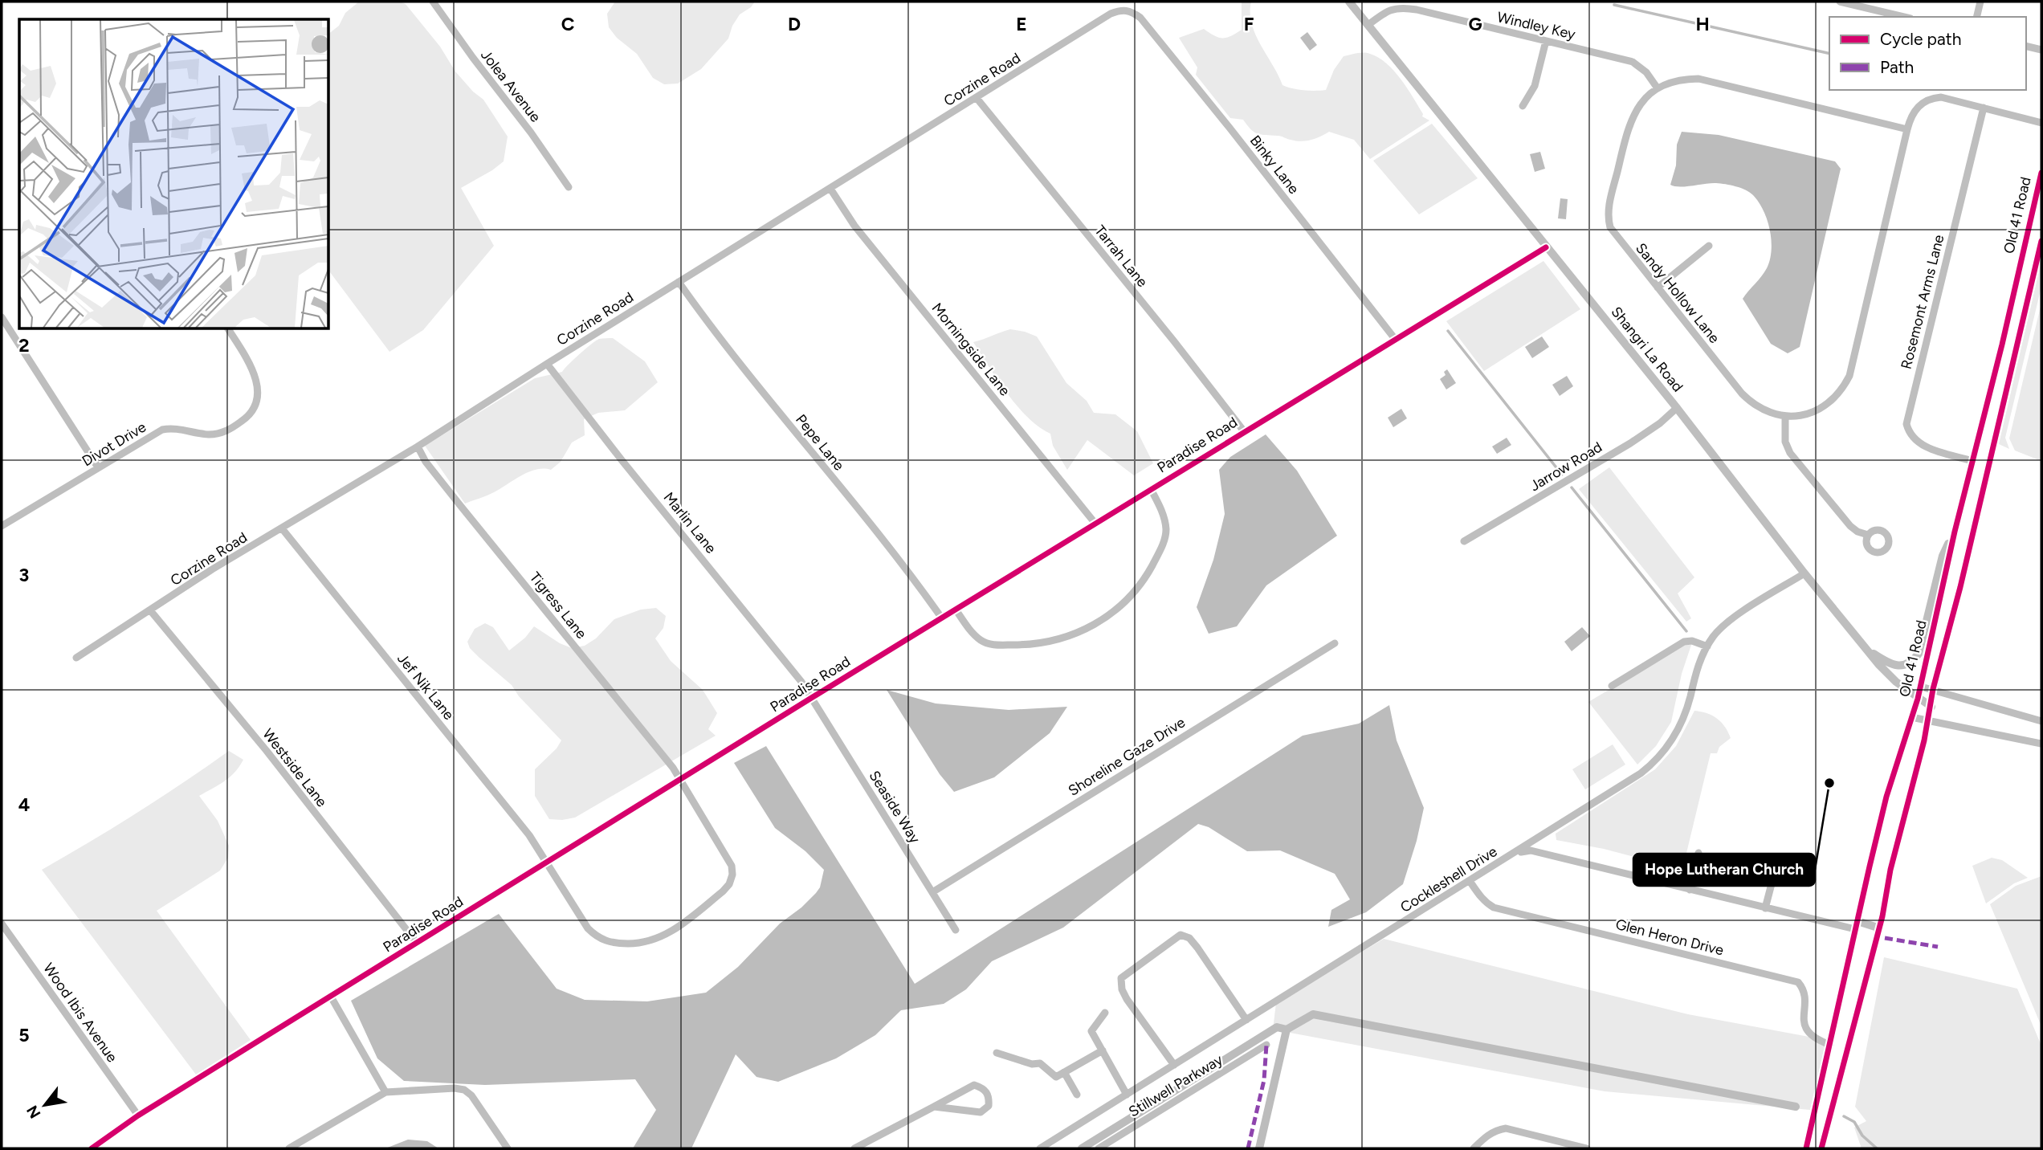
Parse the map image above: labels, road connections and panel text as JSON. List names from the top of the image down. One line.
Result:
{"streets":{"street":["Windley Key","Corzine Road","Jolea Avenue","Binky Lane","Old 41 Road","Tarrah Lane","Sandy Hollow Lane","Rosemont Arms Lane","Morningside Lane","Shangri La Road","Pepe Lane","Divot Drive","Paradise Road","Jarrow Road","Marlin Lane","Tigress Lane","Jef Nik Lane","Shoreline Gaze Drive","Westside Lane","Seaside Way","Cockleshell Drive","Glen Heron Drive","Wood Ibis Avenue","Stillwell Parkway"]},"crossings":[["Windley Key","Sandy Hollow Lane"],["Windley Key","Shangri La Road"],["Corzine Road","Binky Lane"],["Corzine Road","Tarrah Lane"],["Corzine Road","Morningside Lane"],["Corzine Road","Pepe Lane"],["Corzine Road","Marlin Lane"],["Corzine Road","Tigress Lane"],["Corzine Road","Jef Nik Lane"],["Corzine Road","Westside Lane"],["Binky Lane","Paradise Road"],["Old 41 Road","Rosemont Arms Lane"],["Old 41 Road","Shangri La Road"],["Old 41 Road","Glen Heron Drive"],["Tarrah Lane","Paradise Road"],["Morningside Lane","Paradise Road"],["Shangri La Road","Paradise Road"],["Shangri La Road","Jarrow Road"],["Shangri La Road","Cockleshell Drive"],["Pepe Lane","Paradise Road"],["Paradise Road","Marlin Lane"],["Paradise Road","Tigress Lane"],["Paradise Road","Jef Nik Lane"],["Paradise Road","Westside Lane"],["Paradise Road","Seaside Way"],["Paradise Road","Wood Ibis Avenue"],["Marlin Lane","Seaside Way"],["Tigress Lane","Jef Nik Lane"],["Shoreline Gaze Drive","Seaside Way"],["Cockleshell Drive","Glen Heron Drive"]],"places":["Hope Lutheran Church"],"legend":["Cycle path","Path"],"north":"bottom left","grid":{"columns":["C","D","E","F","G","H"],"rows":["2","3","4","5"]}}
